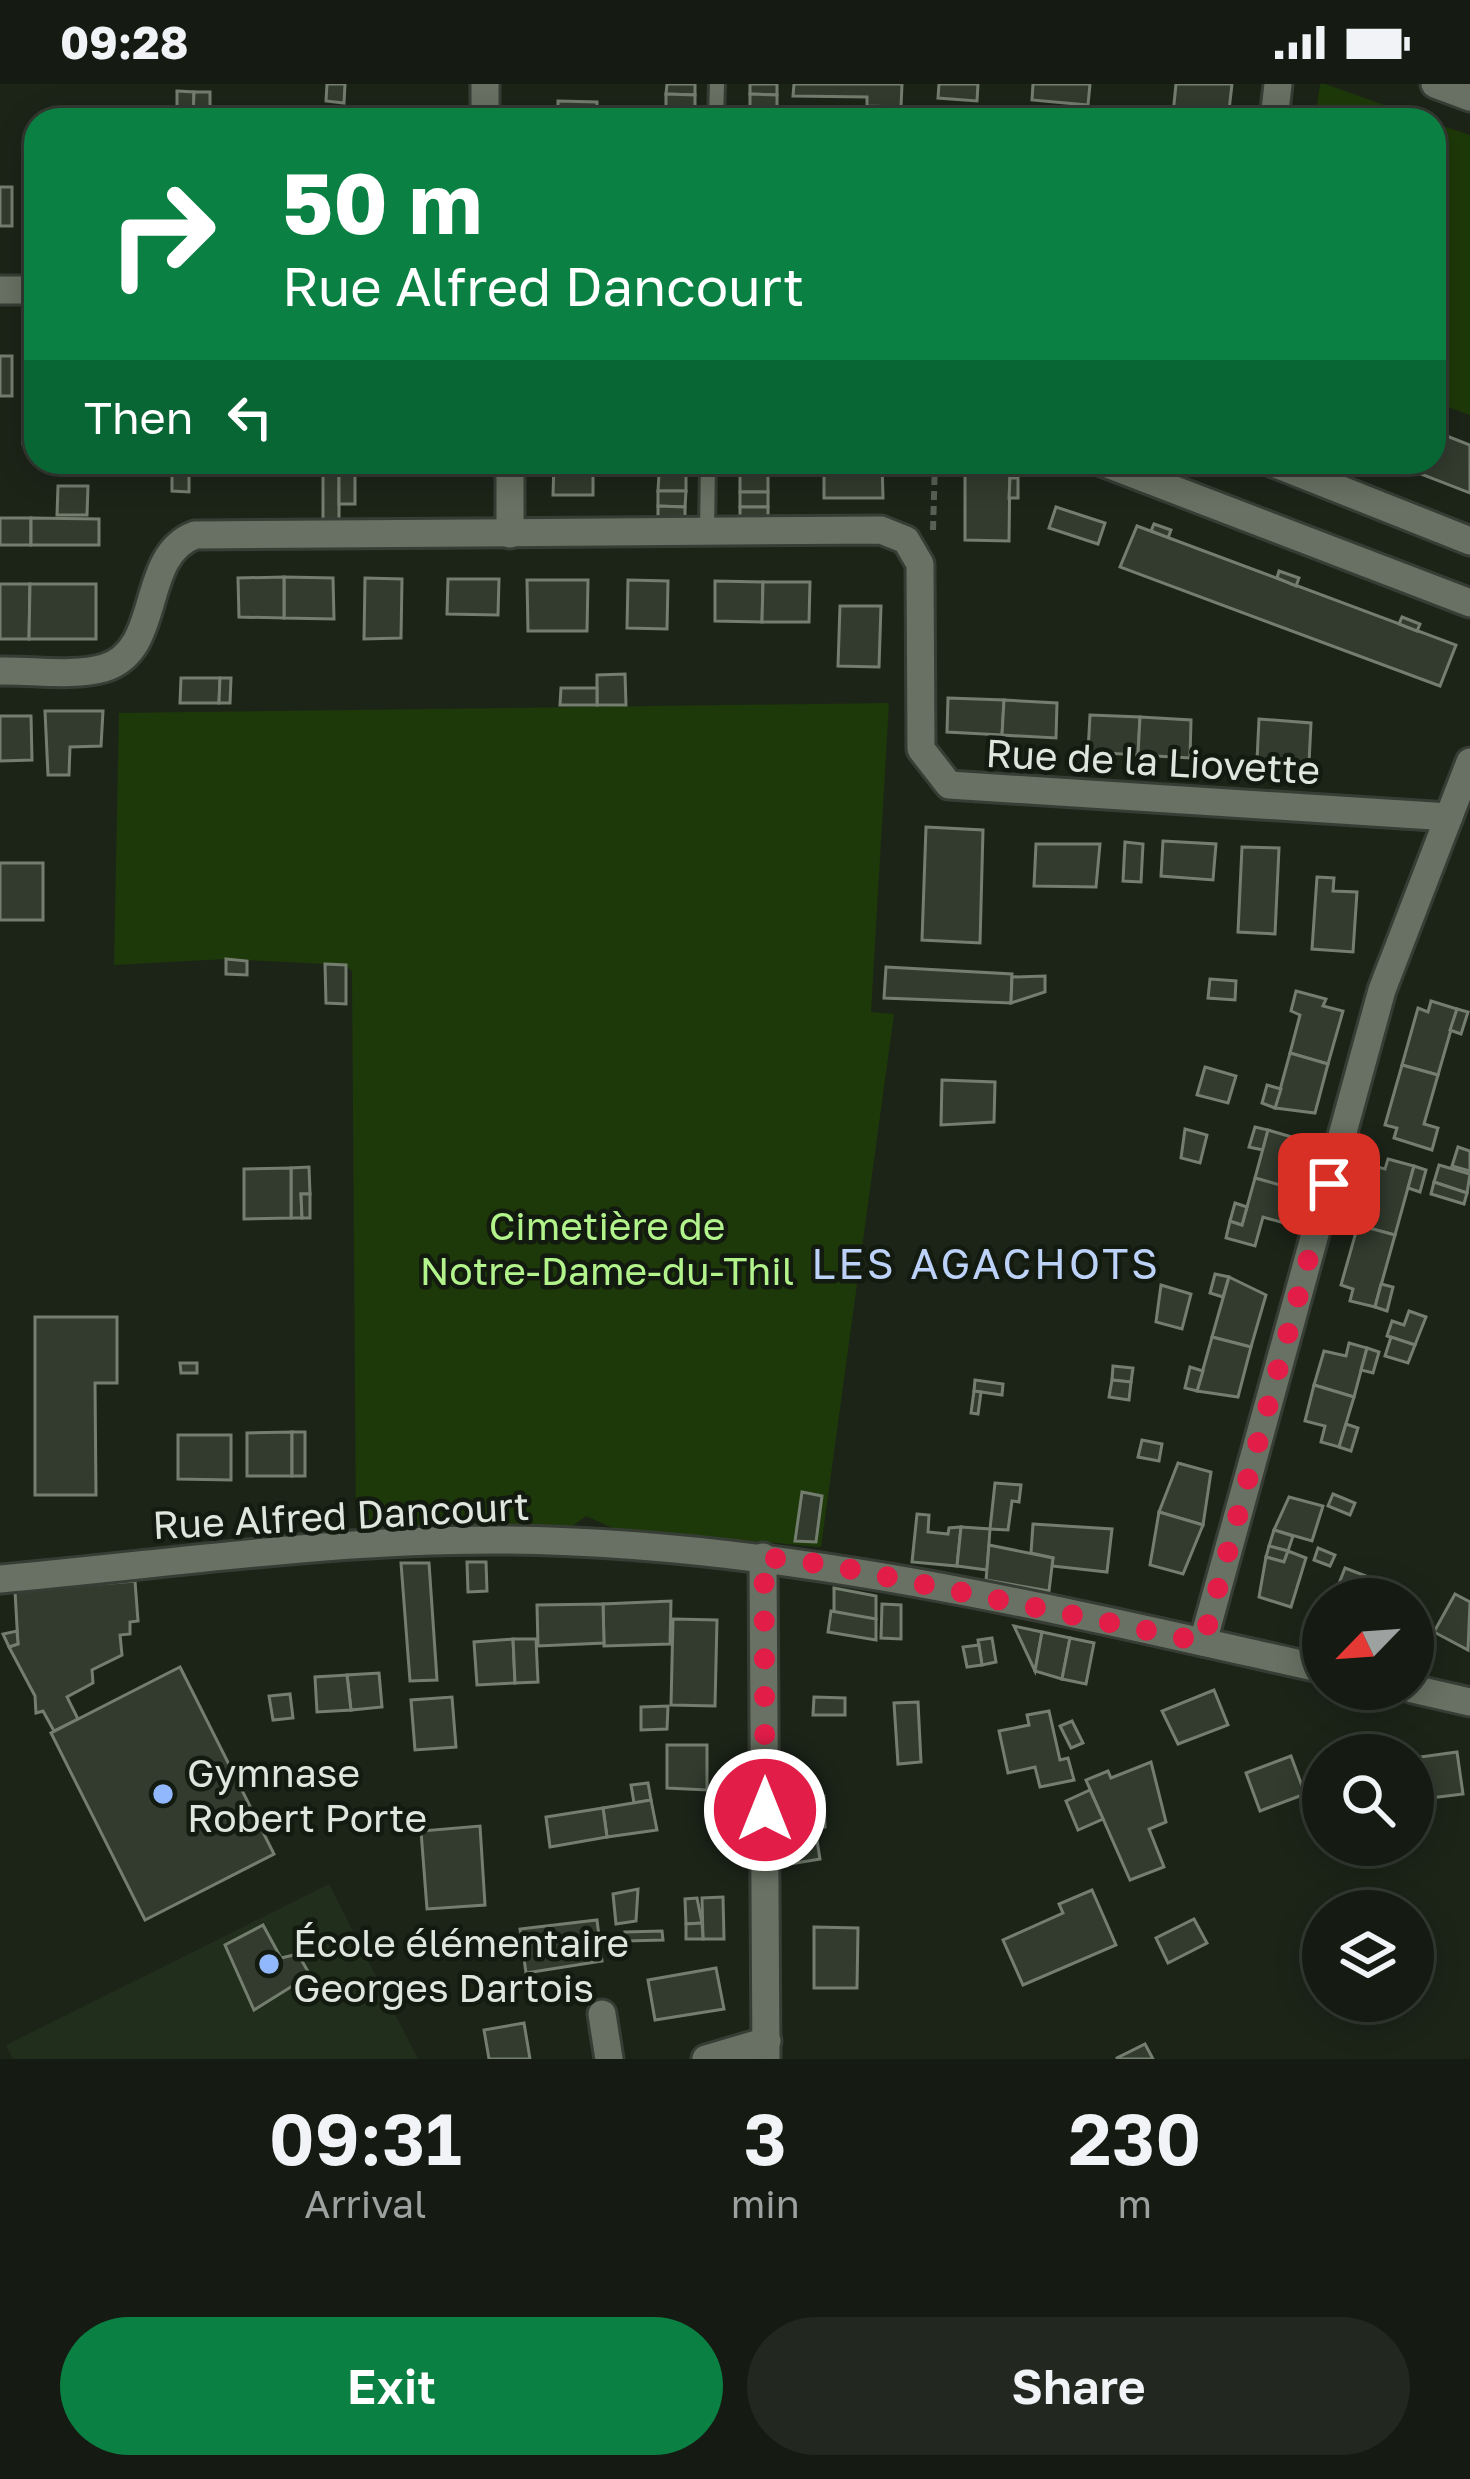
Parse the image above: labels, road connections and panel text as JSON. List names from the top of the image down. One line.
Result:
{"streets":{"street":["Rue de la Liovette","Rue Alfred Dancourt"]},"districts":["LES AGACHOTS"],"parks":["Cimetière de Notre-Dame-du-Thil"],"places":["Gymnase Robert Porte","École élémentaire Georges Dartois"],"north":"bottom left","page":{"status":"09:28","turn":["50 m","Rue Alfred Dancourt"],"then":"Then","eta":["09:31","Arrival","3","min","230","m"],"buttons":["Exit","Share"]}}
